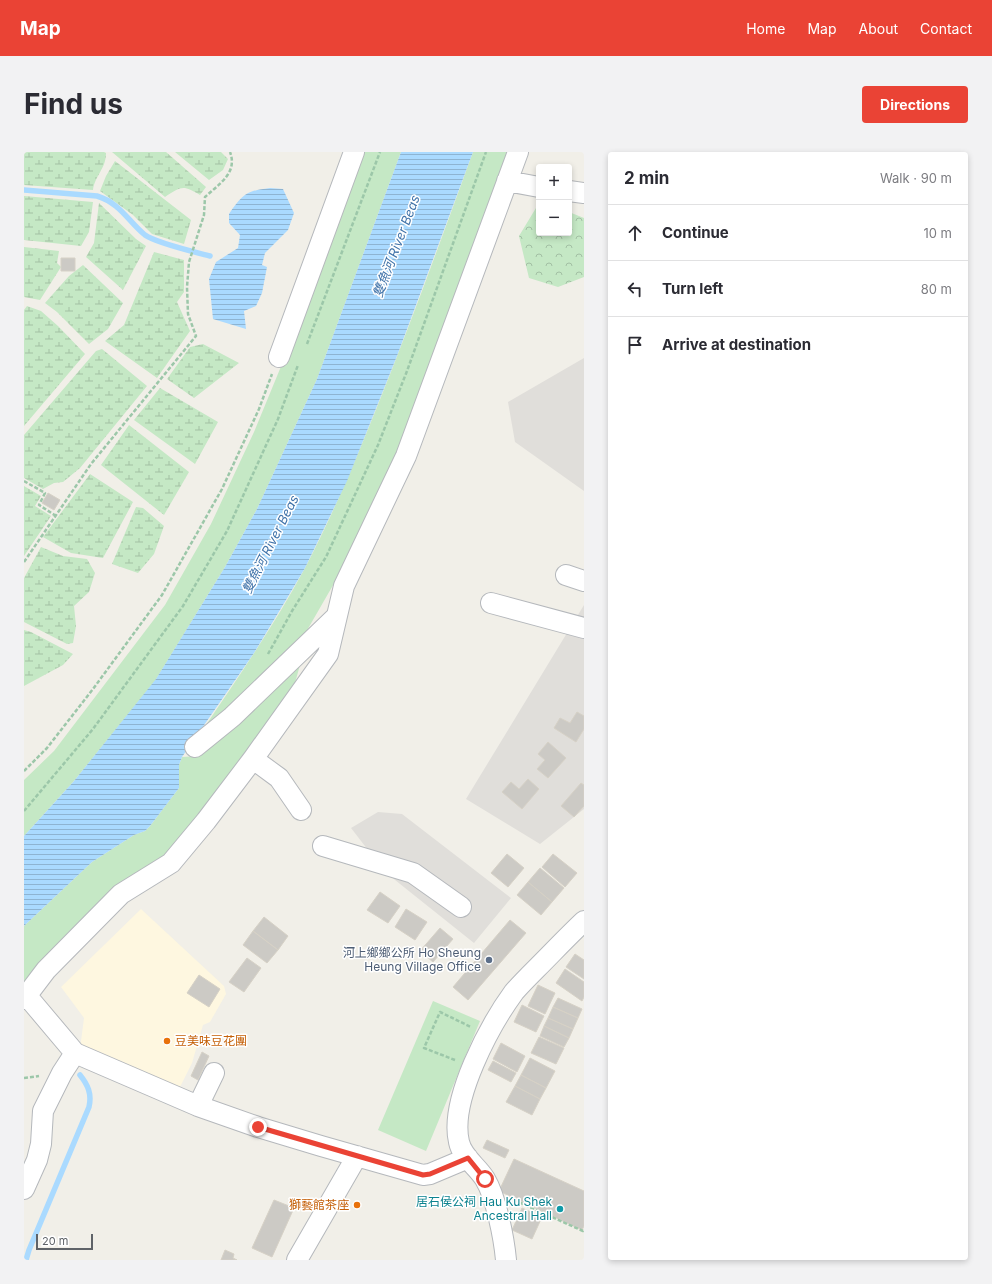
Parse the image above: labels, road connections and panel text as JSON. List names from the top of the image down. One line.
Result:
{"water":["雙魚河 River Beas"],"places":["河上鄉鄉公所 Ho Sheung Heung Village Office","豆美味豆花團","獅藝館茶座","居石侯公祠 Hau Ku Shek Ancestral Hall"],"scale_bar":"20 m","page":{"header":"Map","nav":["Home","Map","About","Contact"],"buttons":"Directions","title":"Find us","heading":["2 min","Walk · 90 m"],"map_buttons":["+","−"],"list":[["Continue","10 m"],["Turn left","80 m"],"Arrive at destination"],"scale":"20 m"}}
